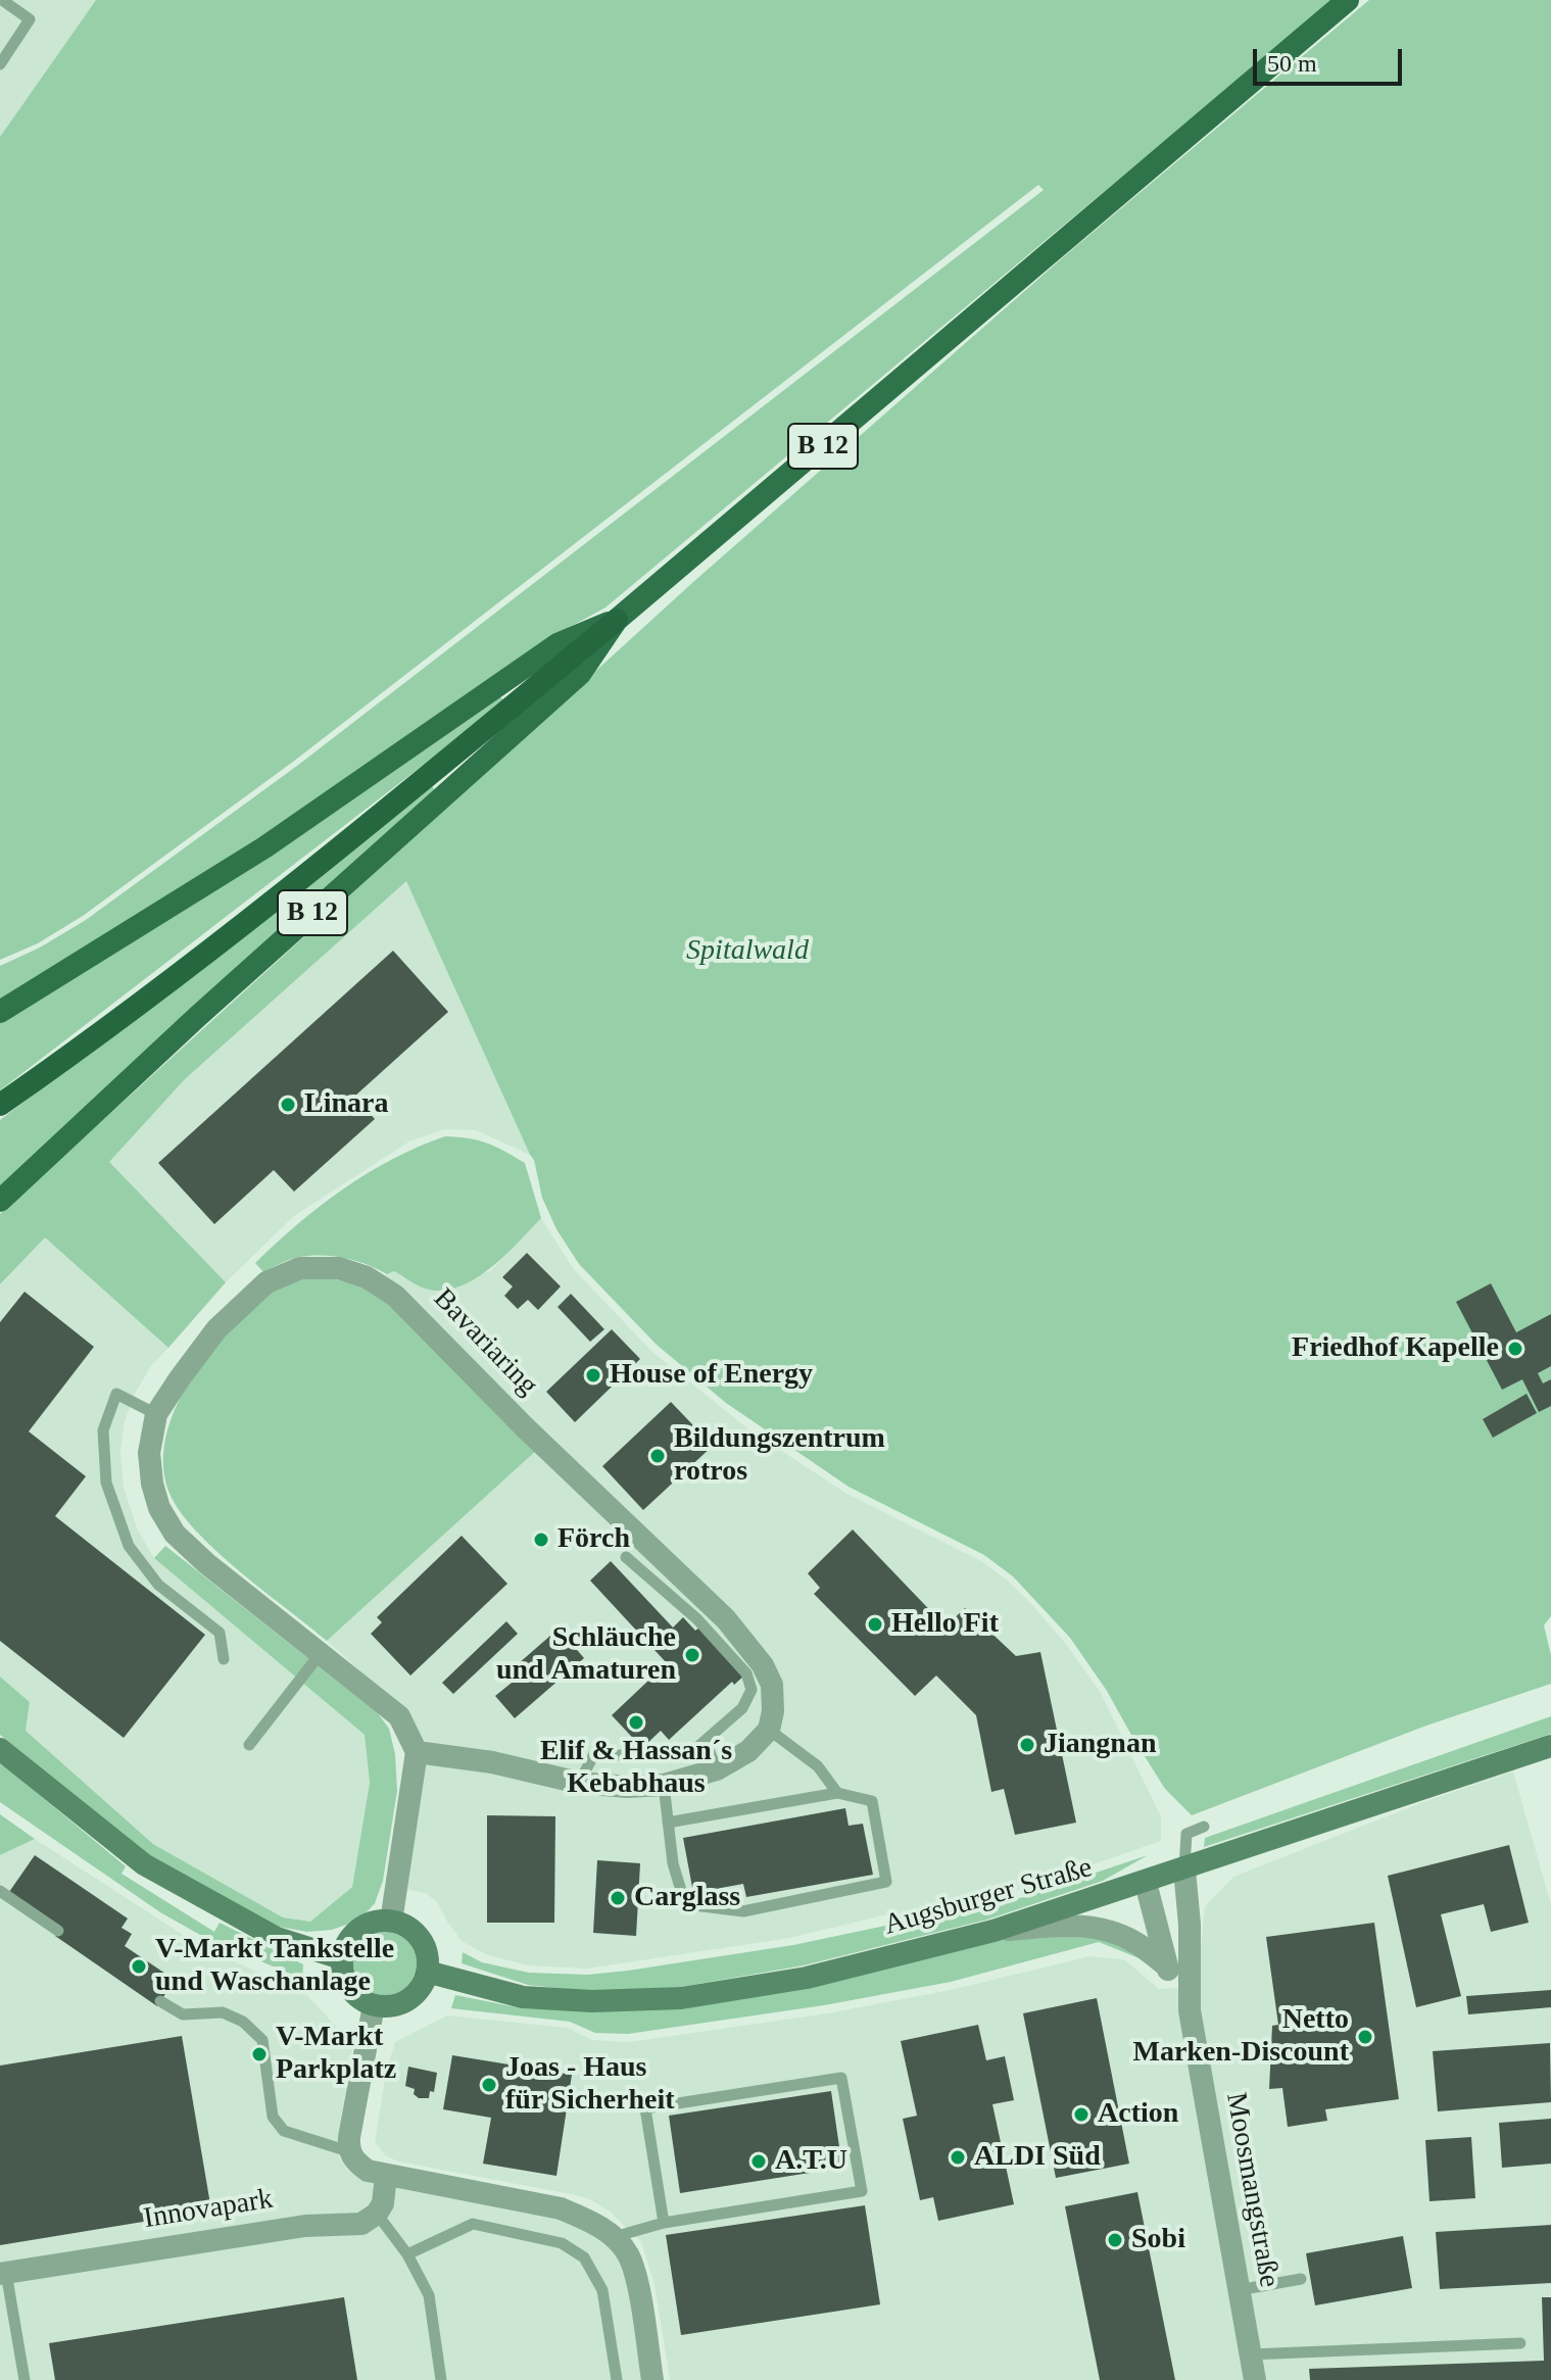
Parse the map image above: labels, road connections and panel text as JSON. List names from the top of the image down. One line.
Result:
{"streets":{"highway":["B 12"],"main road":["Augsburger Straße"],"street":["Bavariaring","Moosmangstraße","Innovapark"]},"crossings":[["Augsburger Straße","Moosmangstraße"]],"parks":["Spitalwald"],"places":["Linara","Friedhof Kapelle","House of Energy","Bildungszentrum rotros","Förch","Hello Fit","Schläuche und Amaturen","Elif & Hassan´s Kebabhaus","Jiangnan","Carglass","V-Markt Tankstelle und Waschanlage","Netto Marken-Discount","V-Markt Parkplatz","Joas - Haus für Sicherheit","Action","ALDI Süd","A.T.U","Sobi"],"scale_bar":"50 m"}
